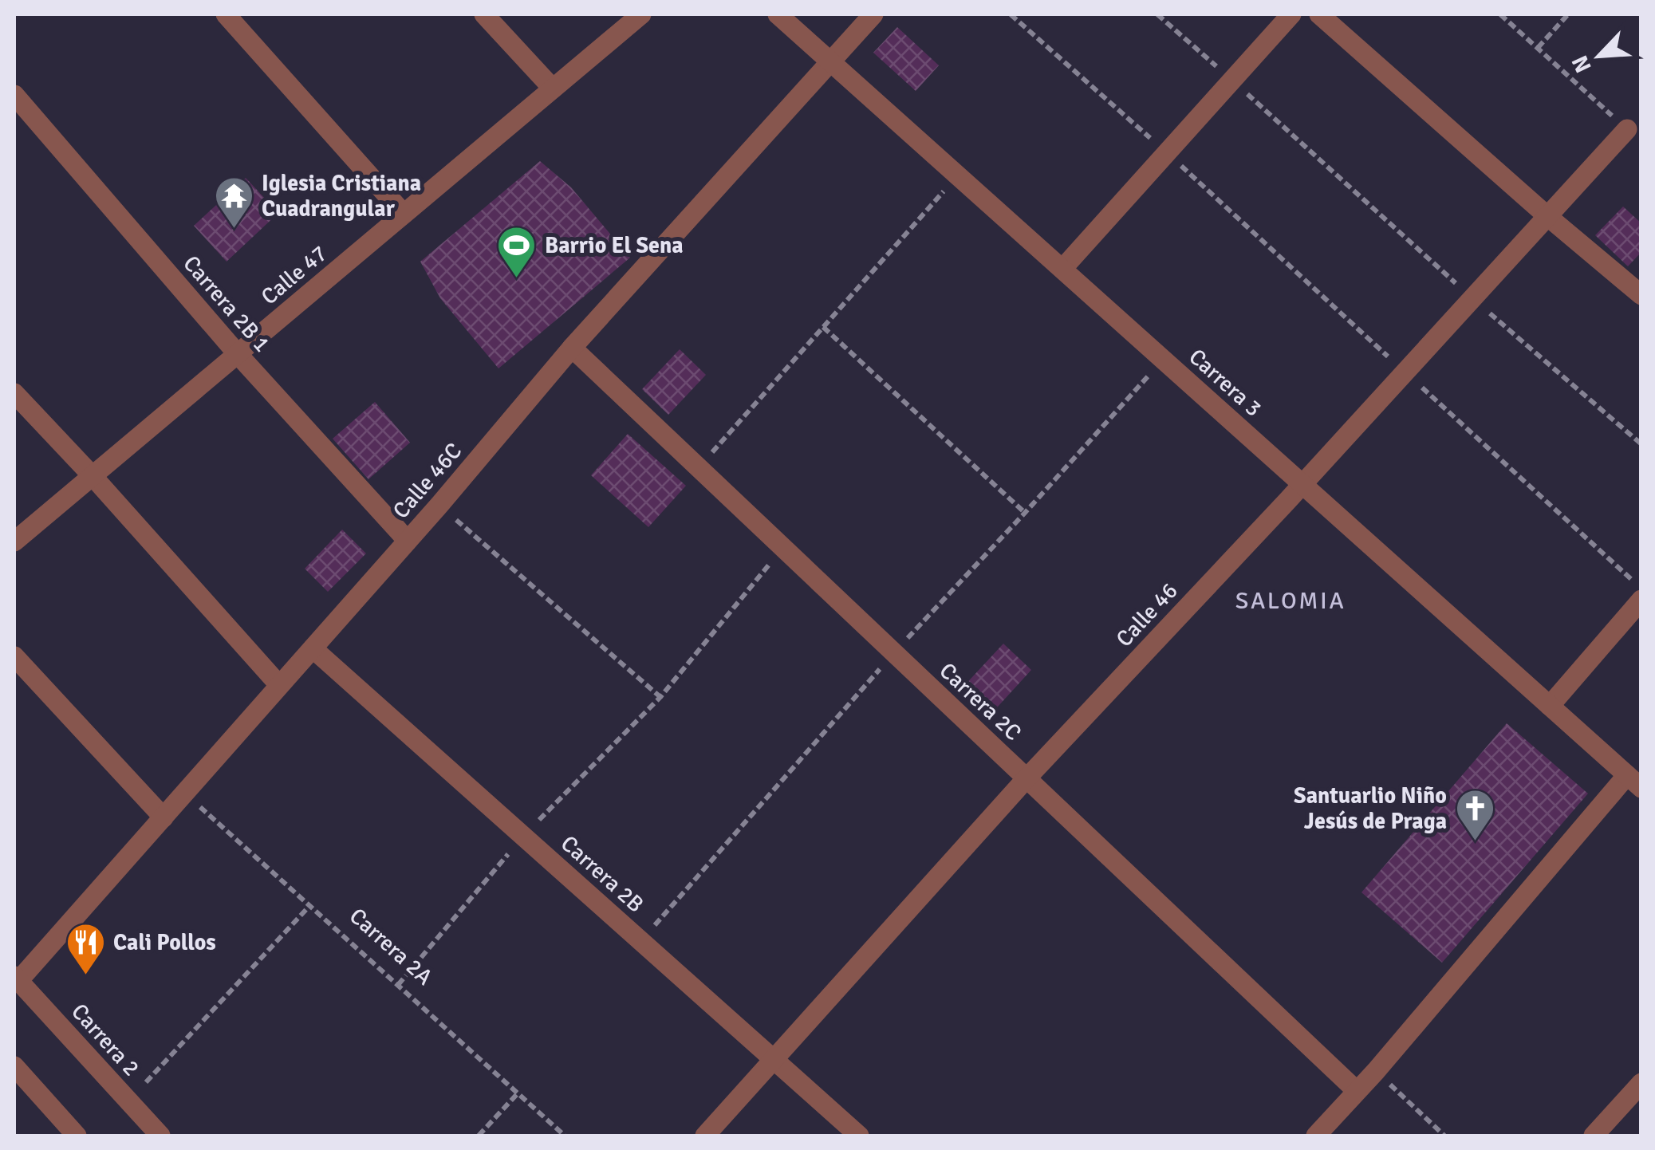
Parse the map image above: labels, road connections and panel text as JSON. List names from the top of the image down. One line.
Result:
{"streets":{"street":["Calle 47","Carrera 2B 1","Carrera 3","Calle 46C","Calle 46","Carrera 2C","Carrera 2B","Carrera 2"],"path":["Carrera 2A"]},"crossings":[["Calle 47","Carrera 2B 1"],["Carrera 2B 1","Calle 46C"],["Carrera 3","Calle 46C"],["Carrera 3","Calle 46"],["Calle 46C","Carrera 2C"],["Calle 46C","Carrera 2B"],["Calle 46C","Carrera 2A"],["Calle 46C","Carrera 2"],["Calle 46","Carrera 2C"],["Calle 46","Carrera 2B"]],"districts":["SALOMIA"],"places":{"temple":["Iglesia Cristiana Cuadrangular"],"sports":["Barrio El Sena"],"church":["Santuarlio Niño Jesús de Praga"],"restaurant":["Cali Pollos"]},"north":"bottom left"}
